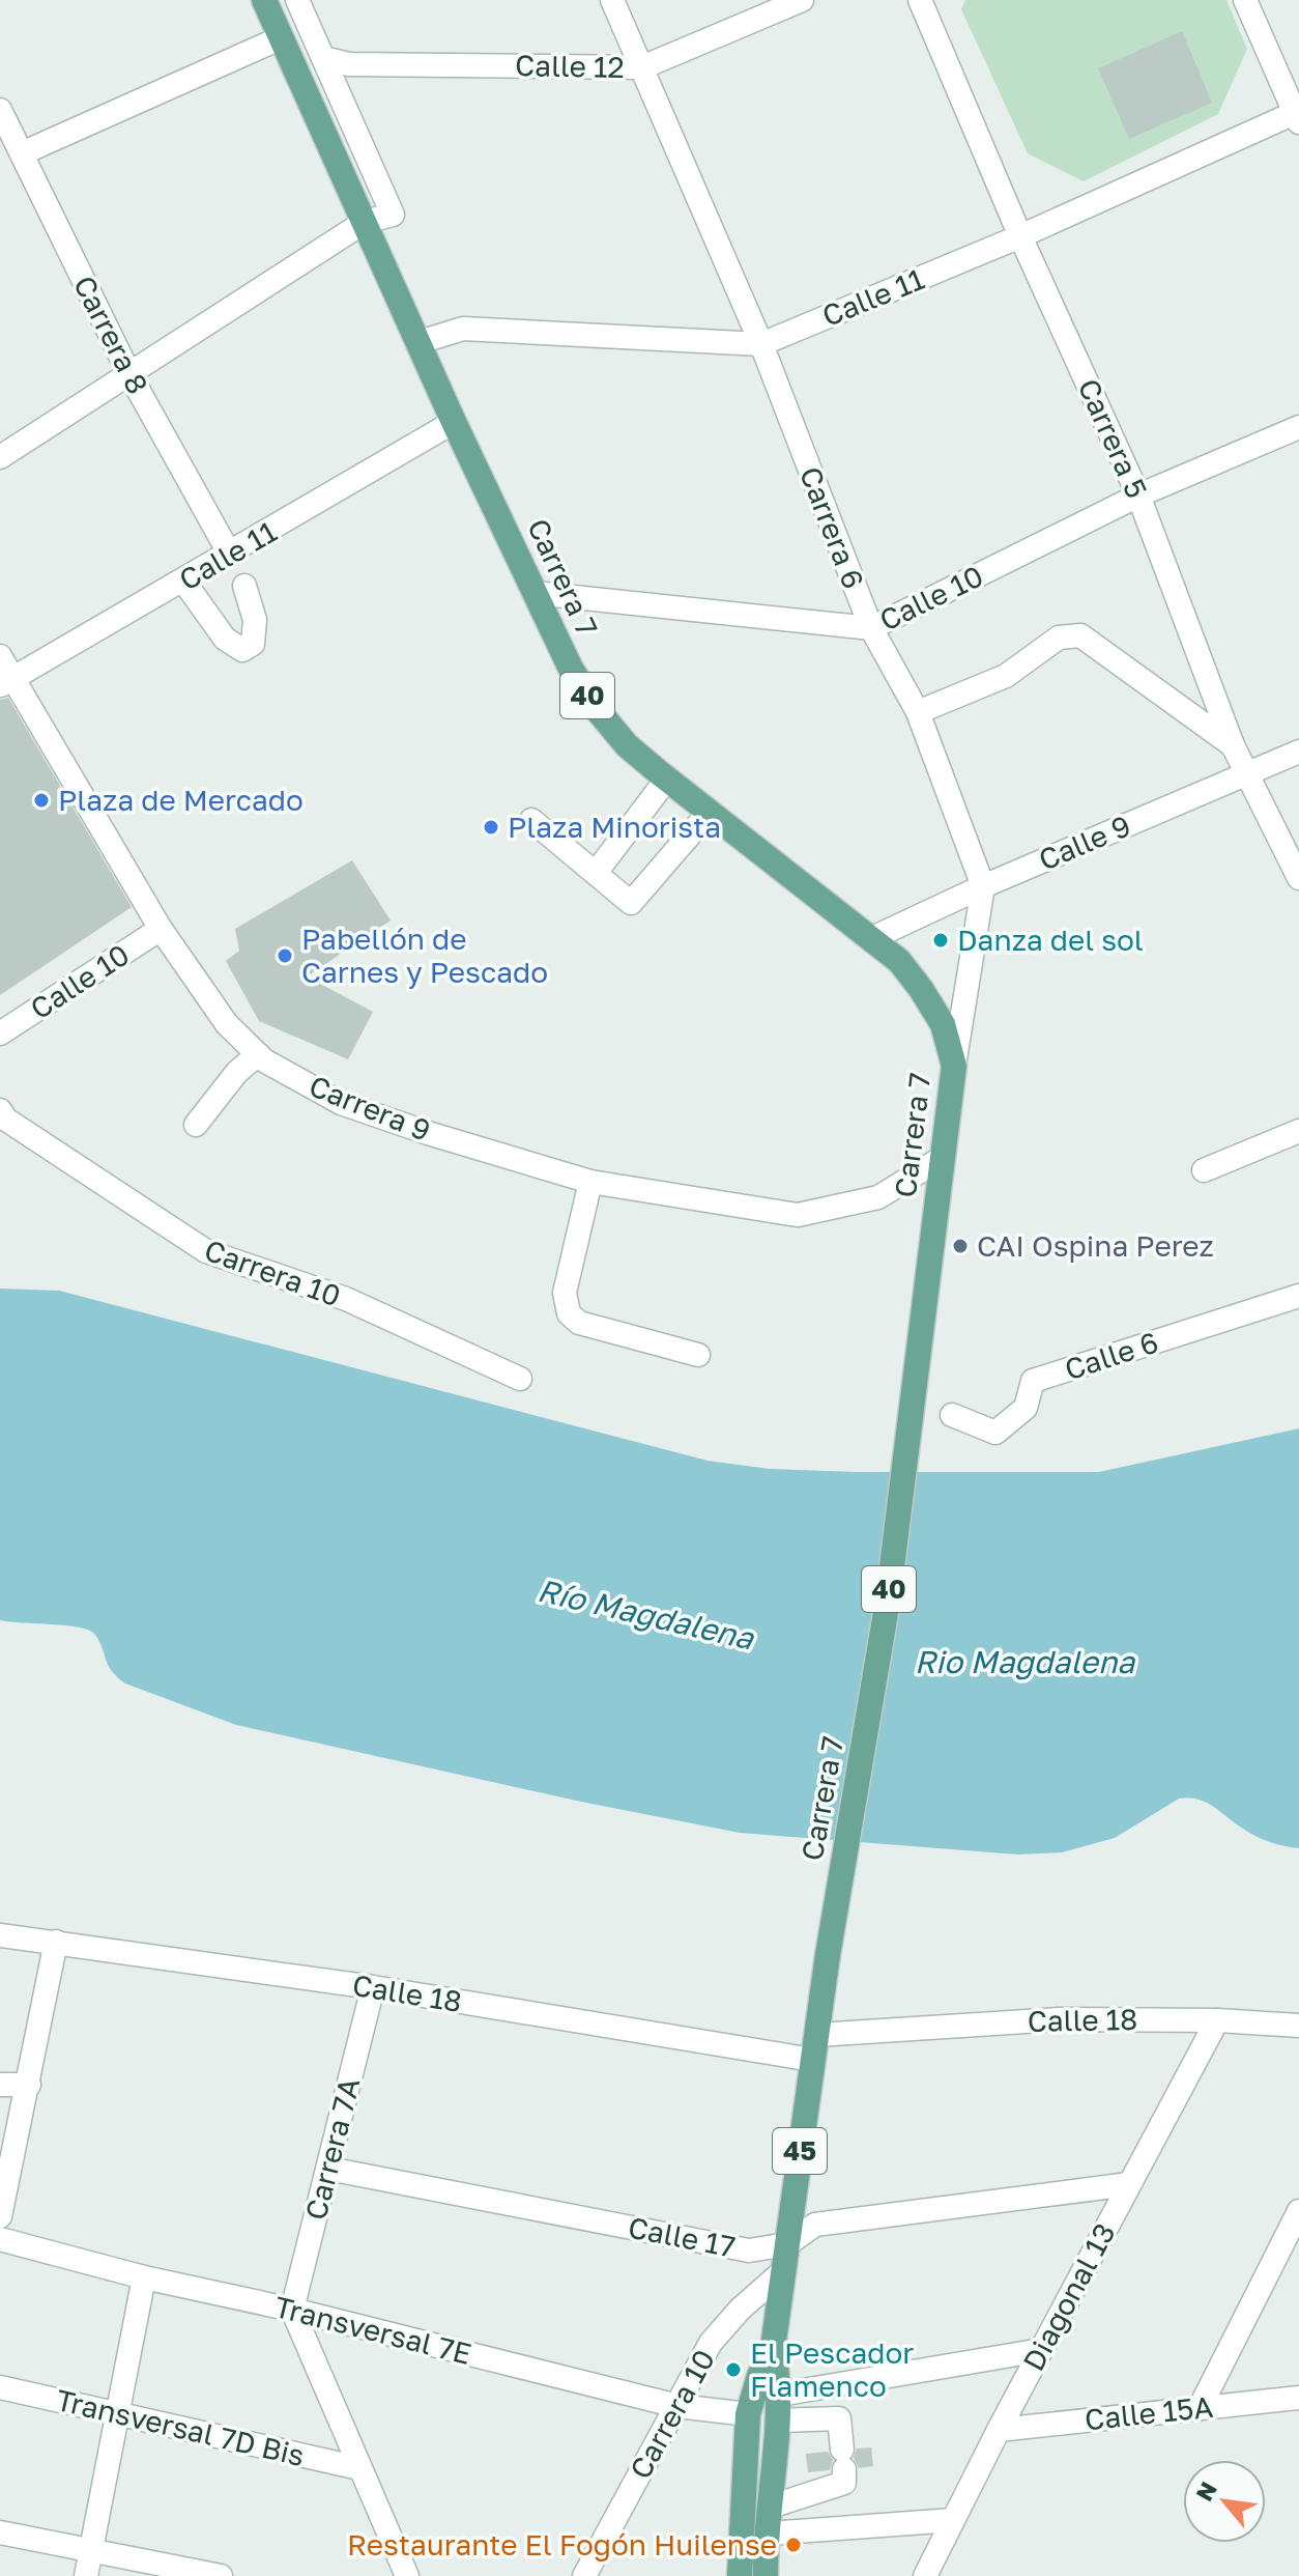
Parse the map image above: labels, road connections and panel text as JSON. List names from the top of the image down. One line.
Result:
{"streets":{"main road":["Carrera 7","40","45"],"street":["Calle 12","Calle 11","Carrera 8","Carrera 5","Carrera 6","Calle 10","Calle 9","Carrera 9","Carrera 10","Calle 6","Calle 18","Carrera 7A","Calle 17","Diagonal 13","Transversal 7E","Calle 15A","Transversal 7D Bis"]},"crossings":[["Calle 12","Carrera 6"],["Calle 11","Carrera 8"],["Calle 11","Carrera 5"],["Calle 11","Carrera 6"],["Calle 11","Carrera 7"],["Calle 11","Carrera 9"],["Carrera 5","Calle 10"],["Carrera 5","Calle 9"],["Carrera 6","Carrera 7"],["Carrera 6","Calle 10"],["Carrera 6","Calle 9"],["Carrera 7","Calle 10"],["Carrera 7","Calle 9"],["Carrera 7","Carrera 9"],["Carrera 7","Carrera 10"],["Carrera 7","Calle 18"],["Carrera 7","Calle 17"],["Carrera 7","Transversal 7E"],["Calle 10","Carrera 9"],["Carrera 10","Transversal 7E"],["Calle 18","Carrera 7A"],["Calle 18","Diagonal 13"],["Carrera 7A","Calle 17"],["Carrera 7A","Transversal 7E"],["Calle 17","Diagonal 13"],["Diagonal 13","Calle 15A"]],"water":["Río Magdalena","Rio Magdalena"],"places":["Plaza de Mercado","Plaza Minorista","Danza del sol","Pabellón de Carnes y Pescado","CAI Ospina Perez","El Pescador Flamenco","Restaurante El Fogón Huilense"],"north":"top left"}
